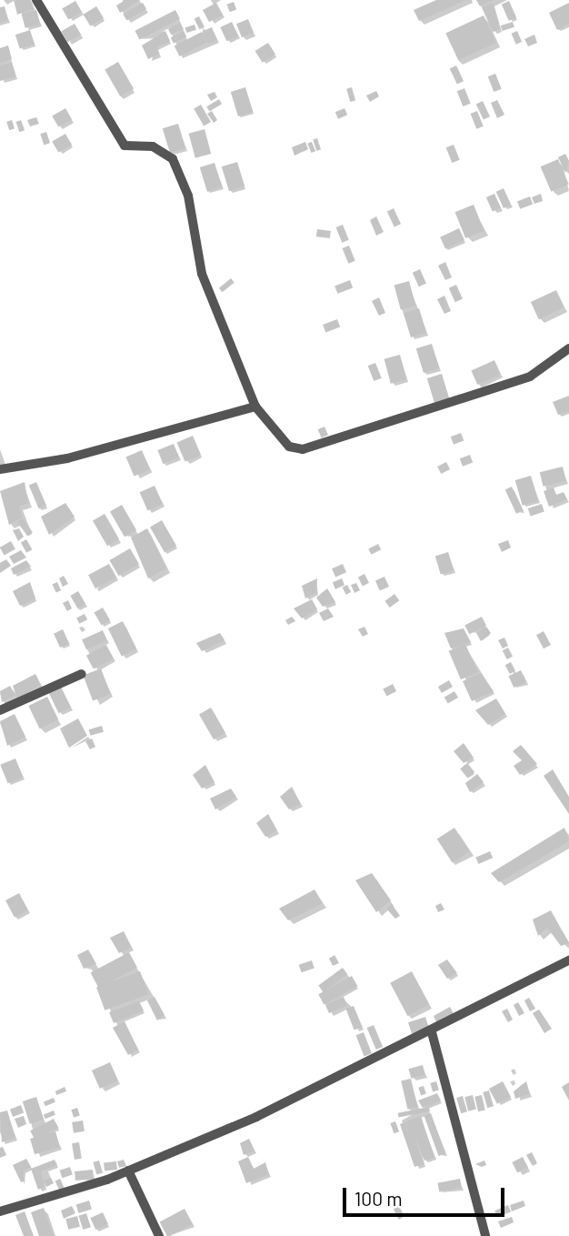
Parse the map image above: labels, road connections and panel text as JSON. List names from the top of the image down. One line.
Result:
{"scale_bar":"100 m"}
